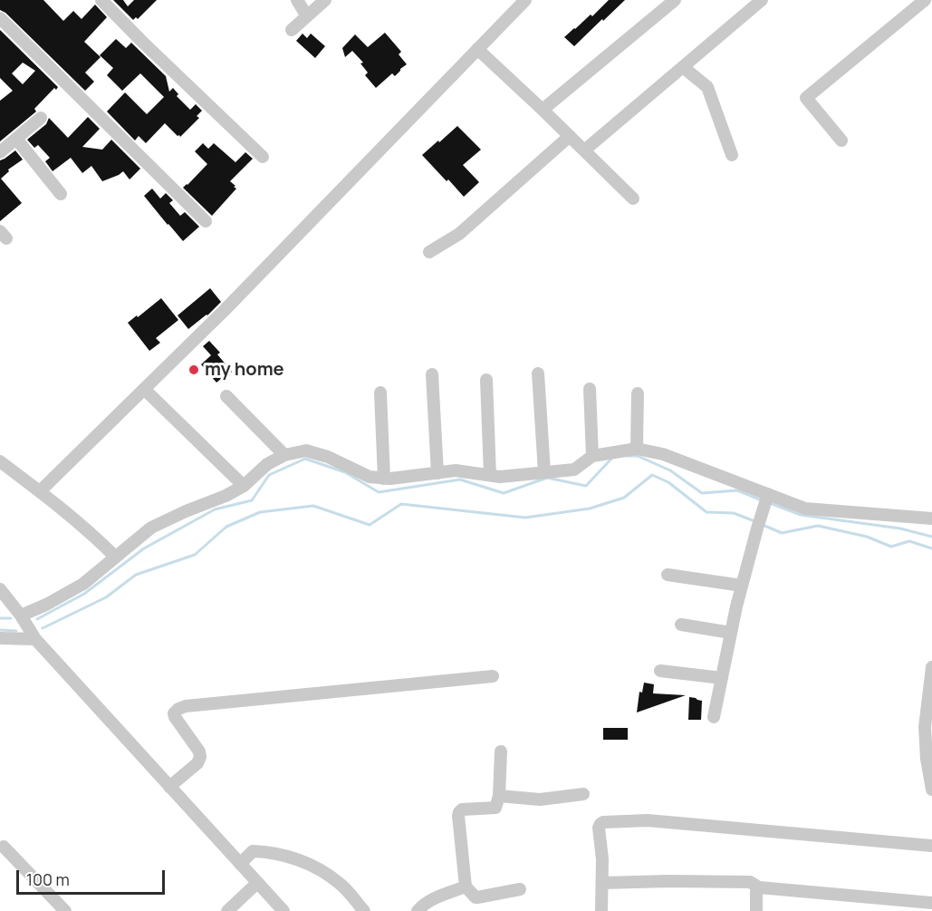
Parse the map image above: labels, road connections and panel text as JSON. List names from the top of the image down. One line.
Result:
{"places":["my home"],"scale_bar":"100 m"}
